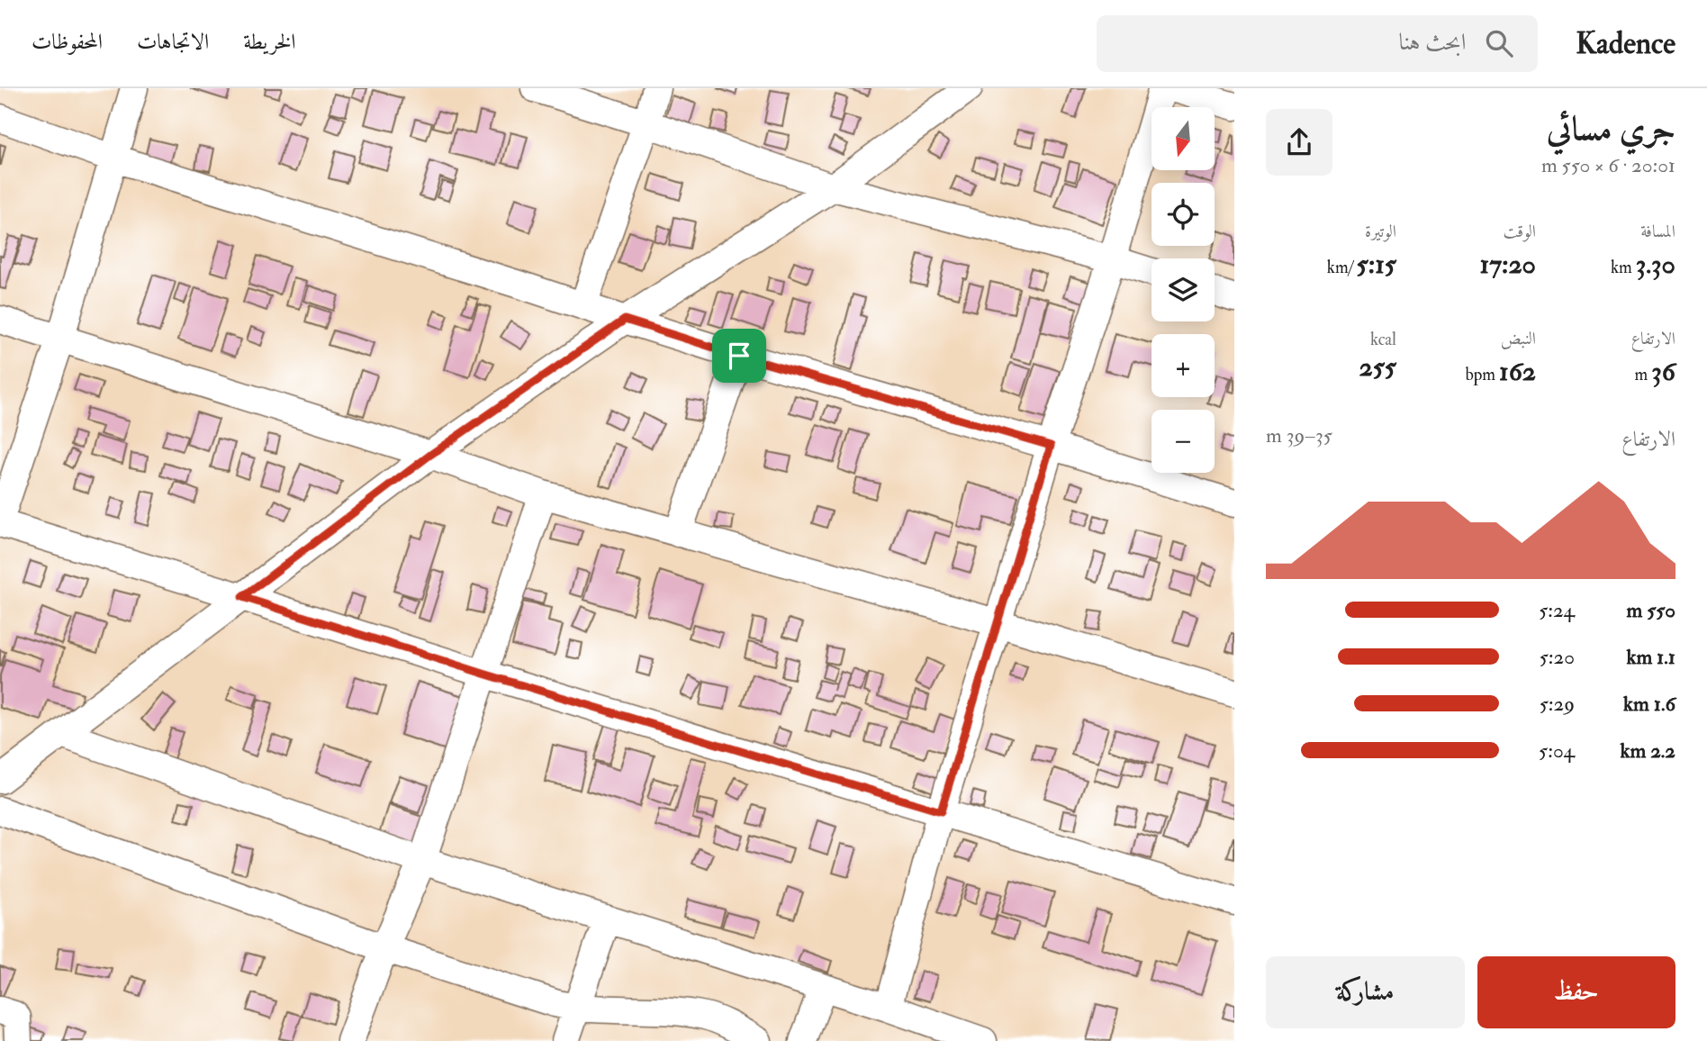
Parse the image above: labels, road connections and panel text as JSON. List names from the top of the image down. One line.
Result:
{"north":"bottom","page":{"header":"Kadence","search":"ابحث هنا","nav":["الخريطة","الاتجاهات","المحفوظات"],"heading":["جري مسائي","20:01 · 6 × 550 m"],"map_buttons":["+","−"],"stats":[["المسافة","3.30 km"],["الوقت","17:20"],["الوتيرة","5:15 /km"],["الارتفاع","36 m"],["النبض","162 bpm"],["kcal","255"]],"chart":["الارتفاع","35–39 m"],"list":[{"name":"550 m","note":"5:24"},{"name":"1.1 km","note":"5:20"},{"name":"1.6 km","note":"5:29"},{"name":"2.2 km","note":"5:04"}],"buttons":["حفظ","مشاركة"]}}
